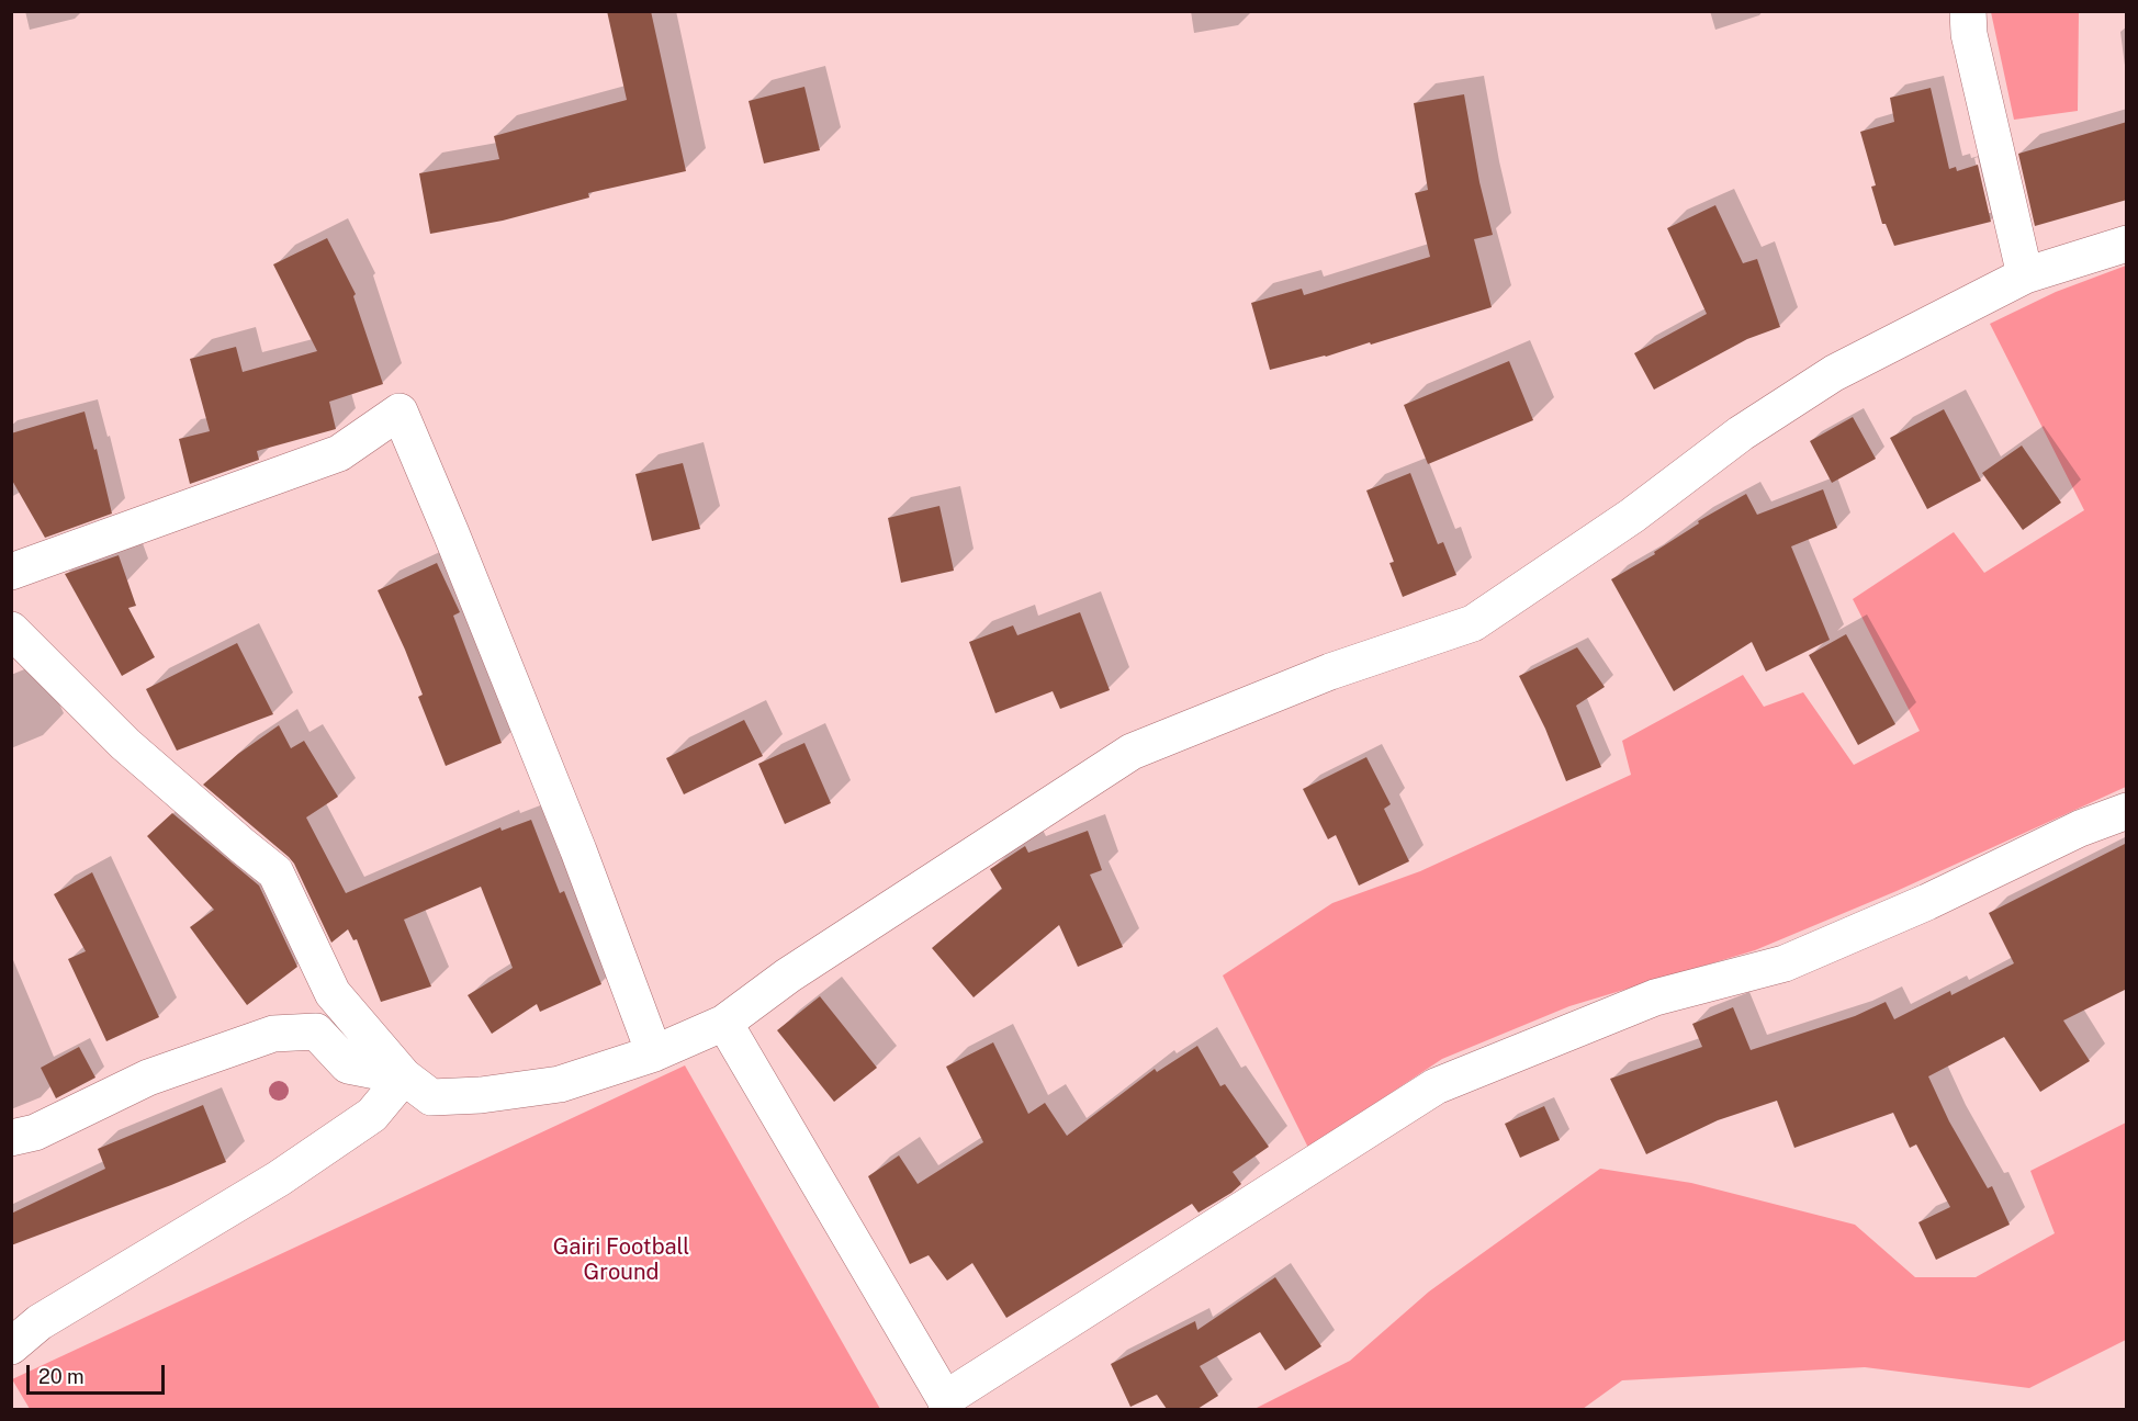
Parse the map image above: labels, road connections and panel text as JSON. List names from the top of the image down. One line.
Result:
{"parks":["Gairi Football Ground"],"scale_bar":"20 m"}
